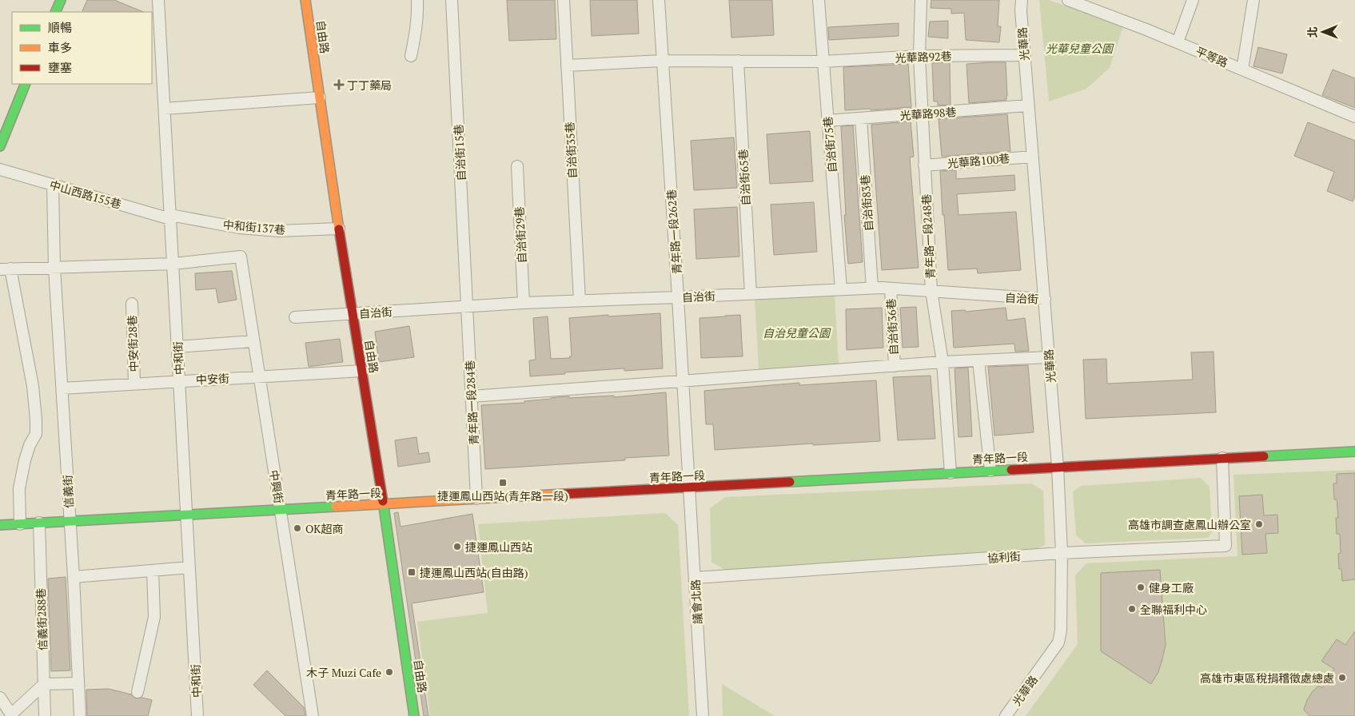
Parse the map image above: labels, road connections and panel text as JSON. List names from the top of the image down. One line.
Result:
{"streets":{"street":["自由路","光華路","光華路92巷","平等路","光華路98巷","自治街75巷","自治街35巷","自治街15巷","光華路100巷","自治街65巷","中山西路155巷","自治街83巷","中和街137巷","青年路一段262巷","自治街29巷","青年路一段248巷","自治街","自治街36巷","中安街28巷","中和街","中安街","青年路一段284巷","青年路一段","中興街","信義街","協利街","議會北路","信義街288巷"]},"crossings":[["自由路","中和街137巷"],["自由路","自治街"],["自由路","中安街"],["自由路","青年路一段"],["光華路","光華路92巷"],["光華路","光華路98巷"],["光華路","光華路100巷"],["光華路","自治街"],["光華路","青年路一段"],["光華路","協利街"],["光華路92巷","自治街75巷"],["光華路92巷","自治街35巷"],["光華路92巷","自治街65巷"],["光華路92巷","青年路一段262巷"],["光華路92巷","青年路一段248巷"],["光華路98巷","自治街75巷"],["光華路98巷","自治街83巷"],["光華路98巷","青年路一段248巷"],["自治街75巷","自治街"],["自治街35巷","自治街"],["自治街15巷","自治街"],["自治街15巷","青年路一段284巷"],["光華路100巷","青年路一段248巷"],["自治街65巷","自治街"],["中山西路155巷","中和街137巷"],["中山西路155巷","中和街"],["中山西路155巷","信義街"],["自治街83巷","自治街"],["中和街137巷","中和街"],["青年路一段262巷","自治街"],["青年路一段262巷","青年路一段"],["青年路一段262巷","議會北路"],["自治街29巷","自治街"],["青年路一段248巷","自治街"],["青年路一段248巷","青年路一段"],["自治街","自治街36巷"],["自治街","青年路一段284巷"],["中安街28巷","中安街"],["中和街","中安街"],["中和街","青年路一段"],["中和街","中興街"],["中安街","中興街"],["中安街","信義街"],["青年路一段284巷","青年路一段"],["青年路一段","中興街"],["青年路一段","信義街"],["青年路一段","協利街"],["青年路一段","議會北路"],["青年路一段","信義街288巷"],["協利街","議會北路"]],"parks":["光華兒童公園","自治兒童公園"],"places":{"health":["丁丁藥局"],"transit":["捷運鳳山西站(青年路一段)","捷運鳳山西站(自由路)"],"other":["高雄市調查處鳳山辦公室","OK超商","捷運鳳山西站","健身工廠","全聯福利中心","木子 Muzi Cafe","高雄市東區稅捐稽徵處總處"]},"legend":["順暢","車多","壅塞"],"north":"left"}
